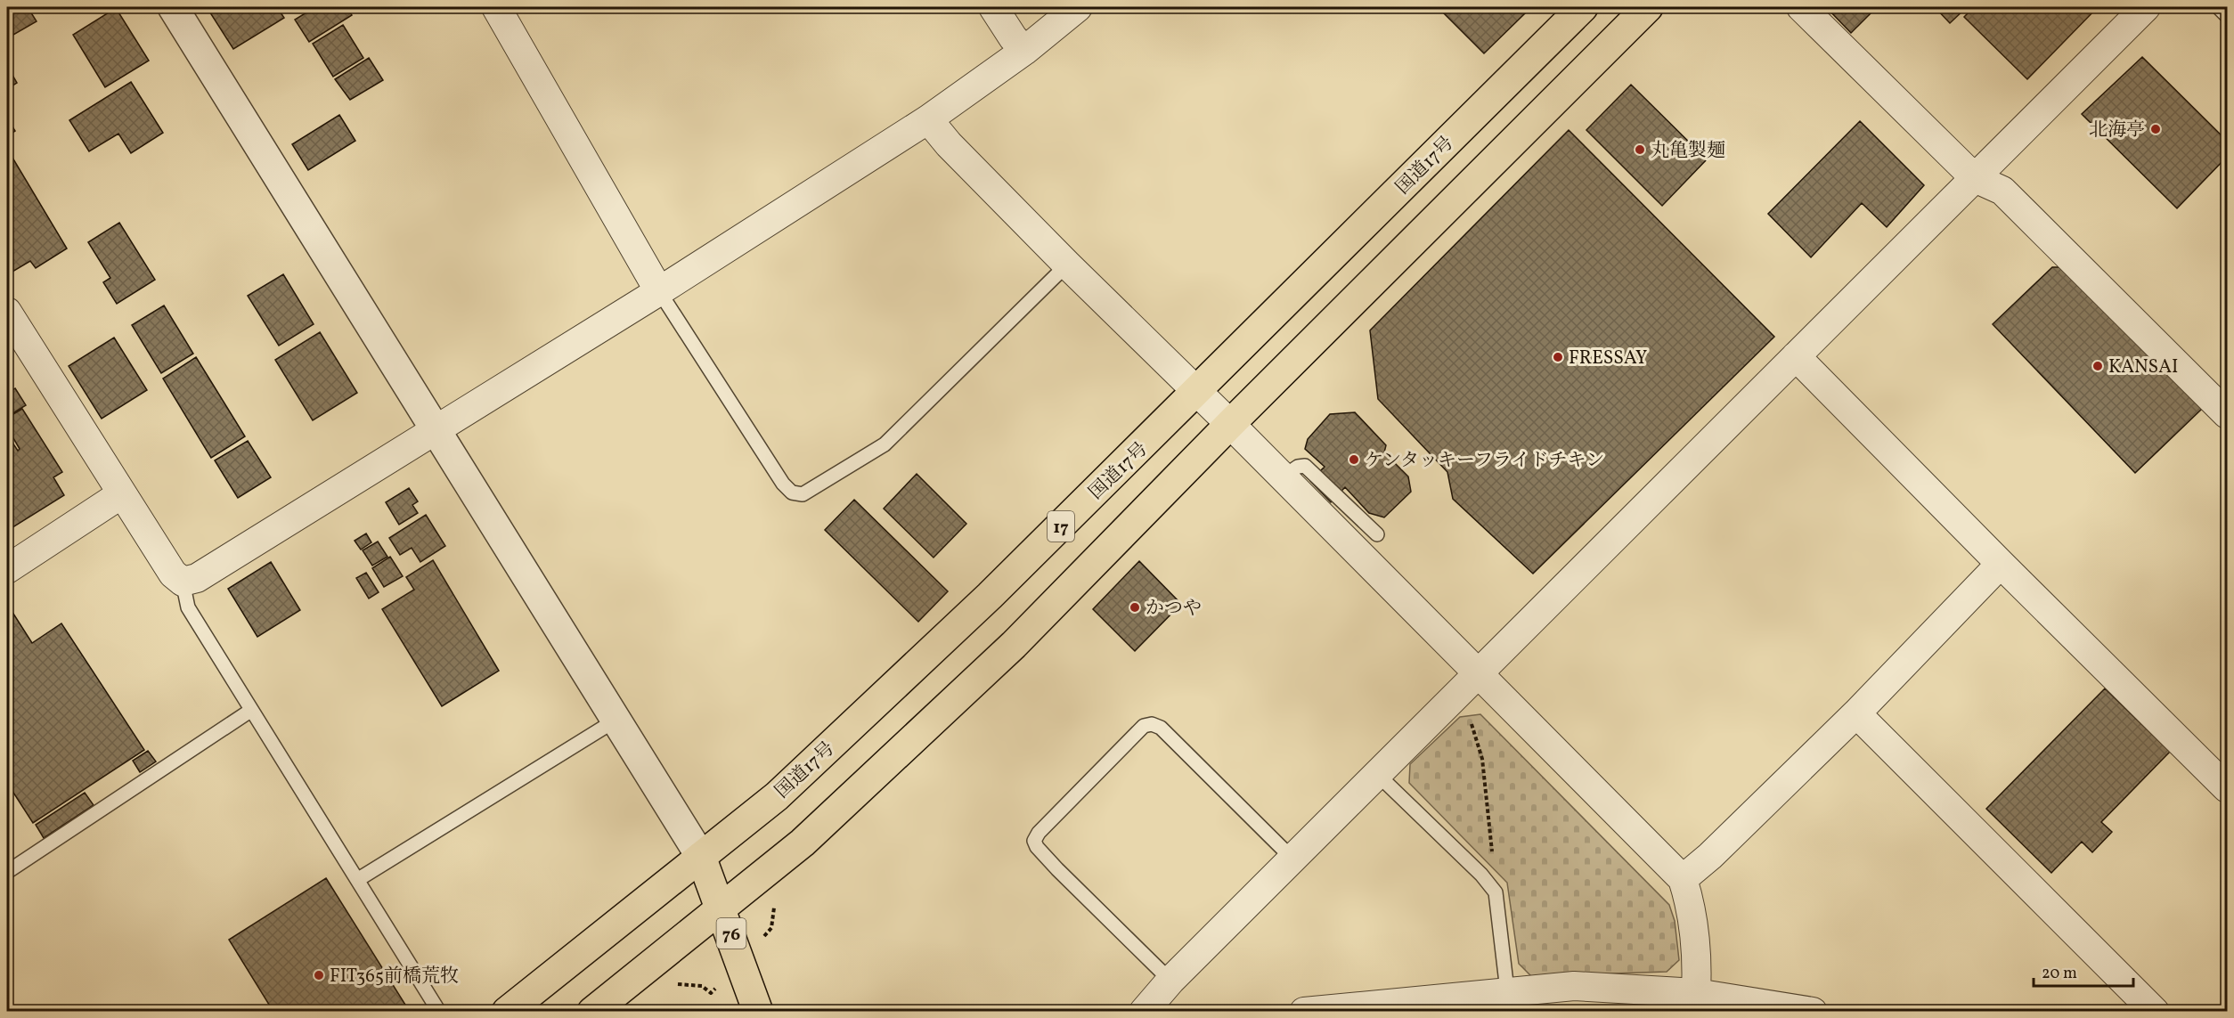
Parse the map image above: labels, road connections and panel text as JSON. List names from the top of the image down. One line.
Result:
{"streets":{"main road":["国道17号","17","76"]},"crossings":[["国道17号","76"]],"places":["北海亭","丸亀製麺","FRESSAY","KANSAI","ケンタッキーフライドチキン","かつや","FIT365前橋荒牧"],"scale_bar":"20 m"}
